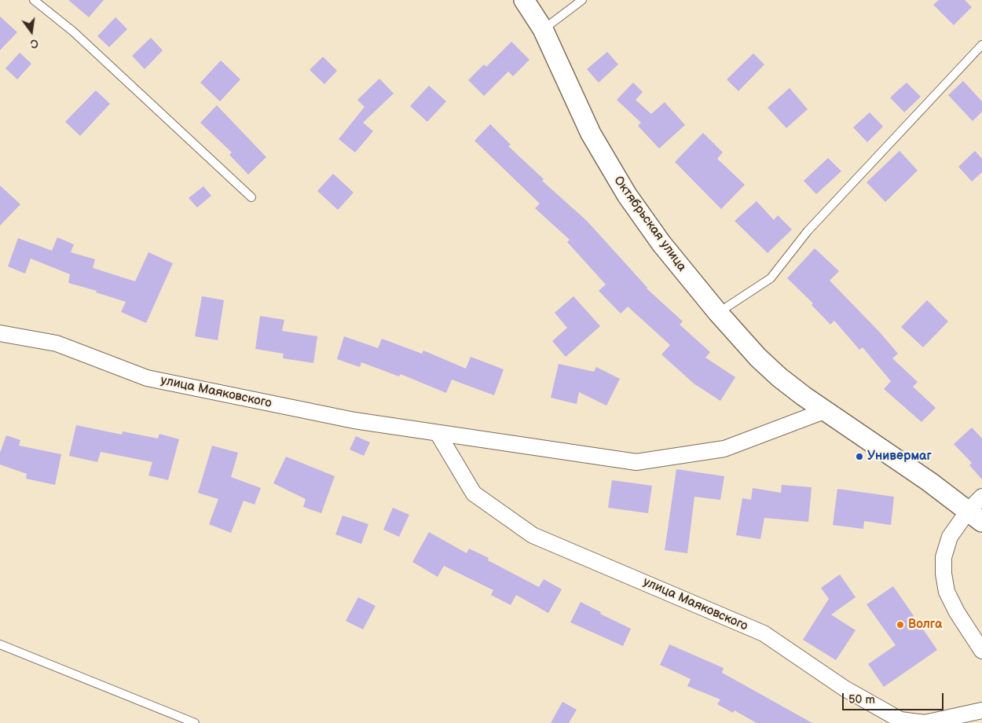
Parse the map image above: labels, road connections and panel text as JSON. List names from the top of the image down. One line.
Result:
{"streets":{"street":["Октябрьская улица","улица Маяковского"]},"crossings":[["Октябрьская улица","улица Маяковского"]],"places":["Универмаг","Волга"],"scale_bar":"50 m","north":"bottom"}
